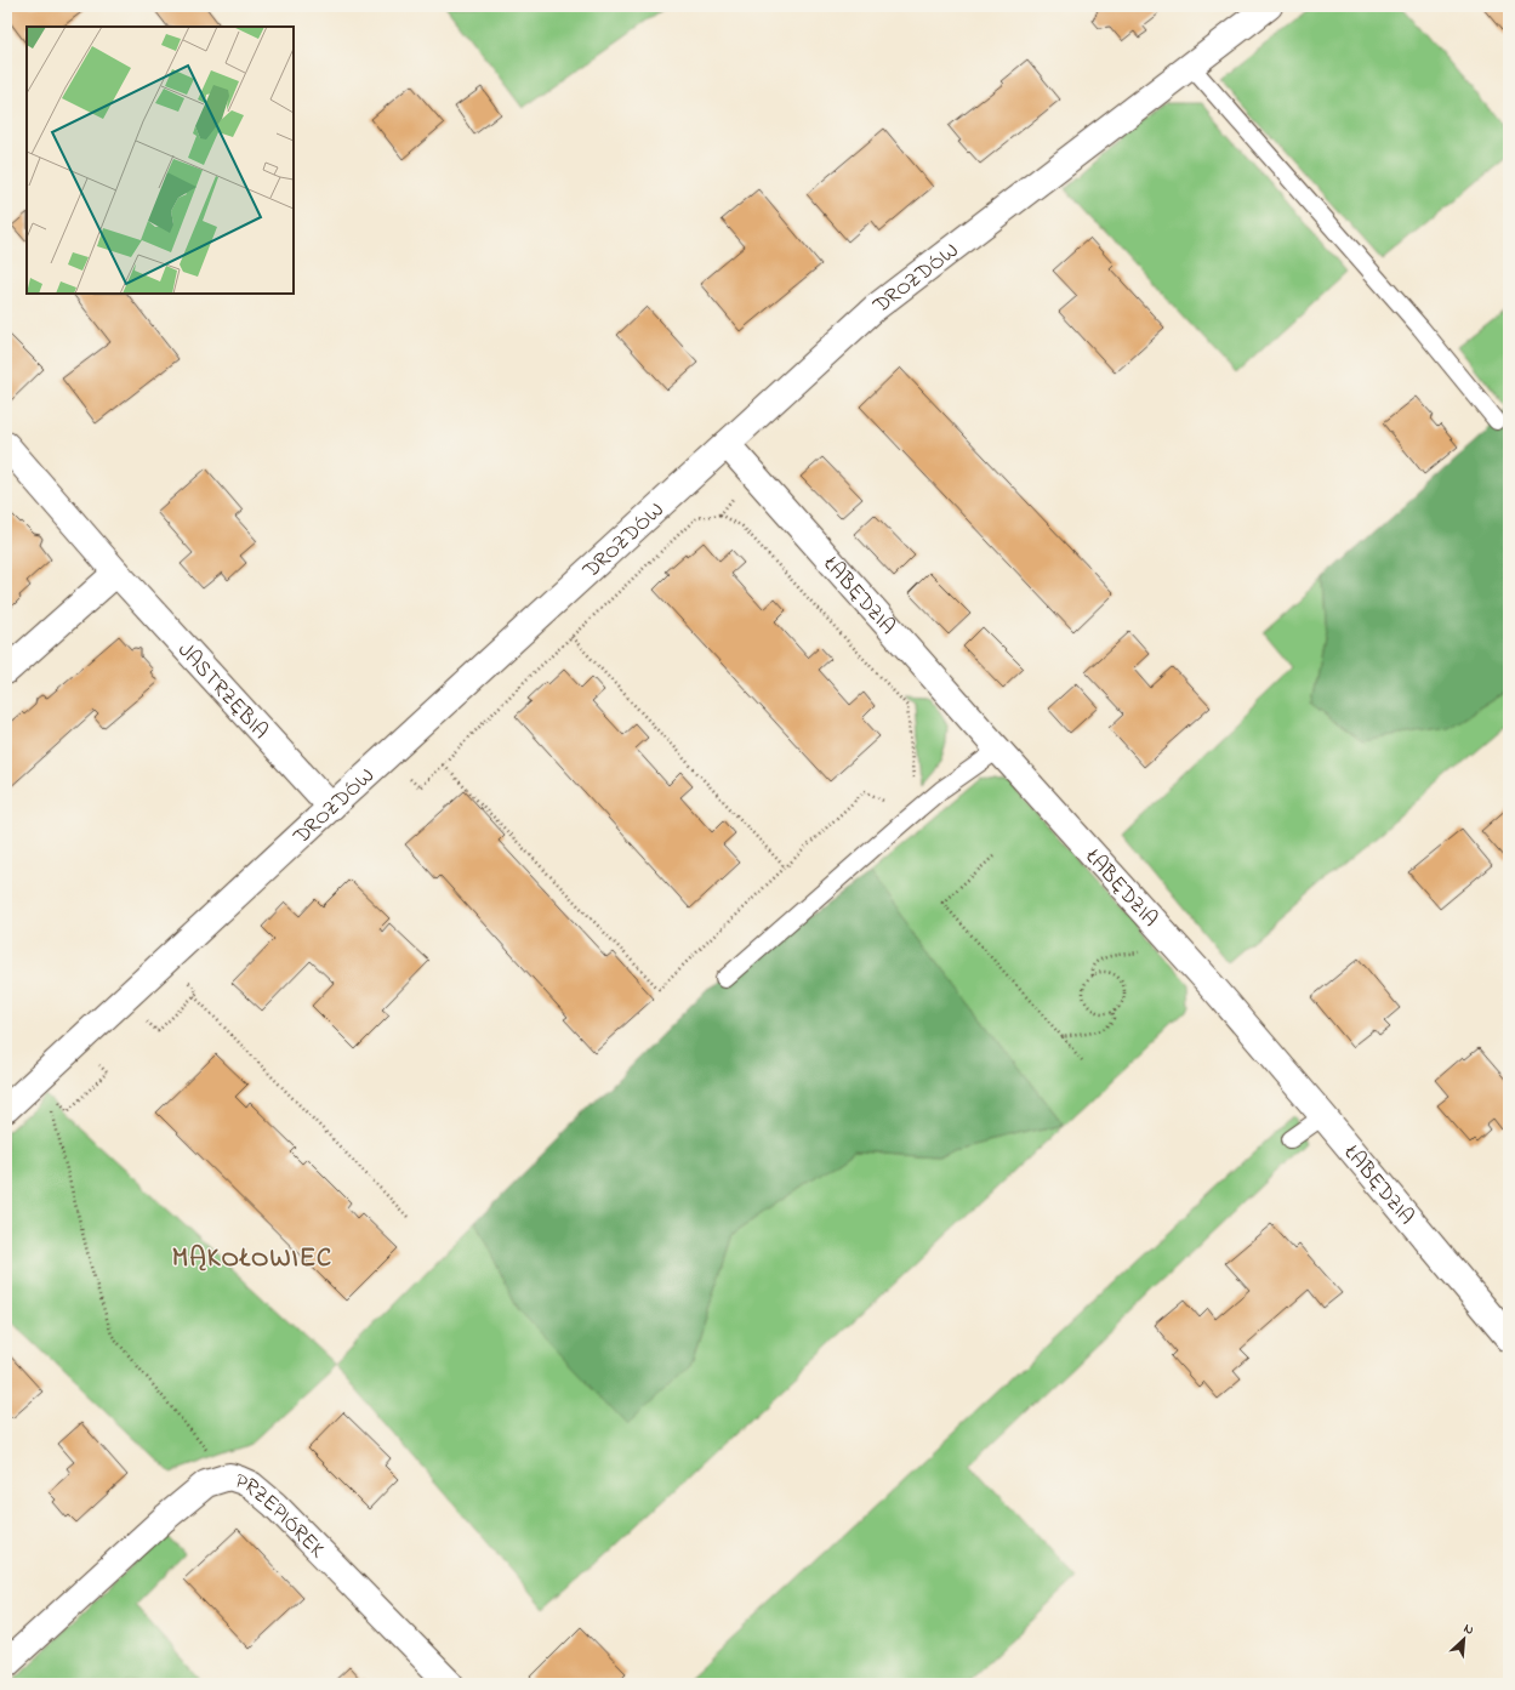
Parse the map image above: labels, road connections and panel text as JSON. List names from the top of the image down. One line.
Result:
{"streets":{"street":["DROZDÓW","ŁABĘDZIA","JASTRZĘBIA","PRZEPIÓREK"]},"crossings":[["DROZDÓW","ŁABĘDZIA"],["DROZDÓW","JASTRZĘBIA"]],"districts":["MĄKOŁOWIEC"],"north":"top right"}
